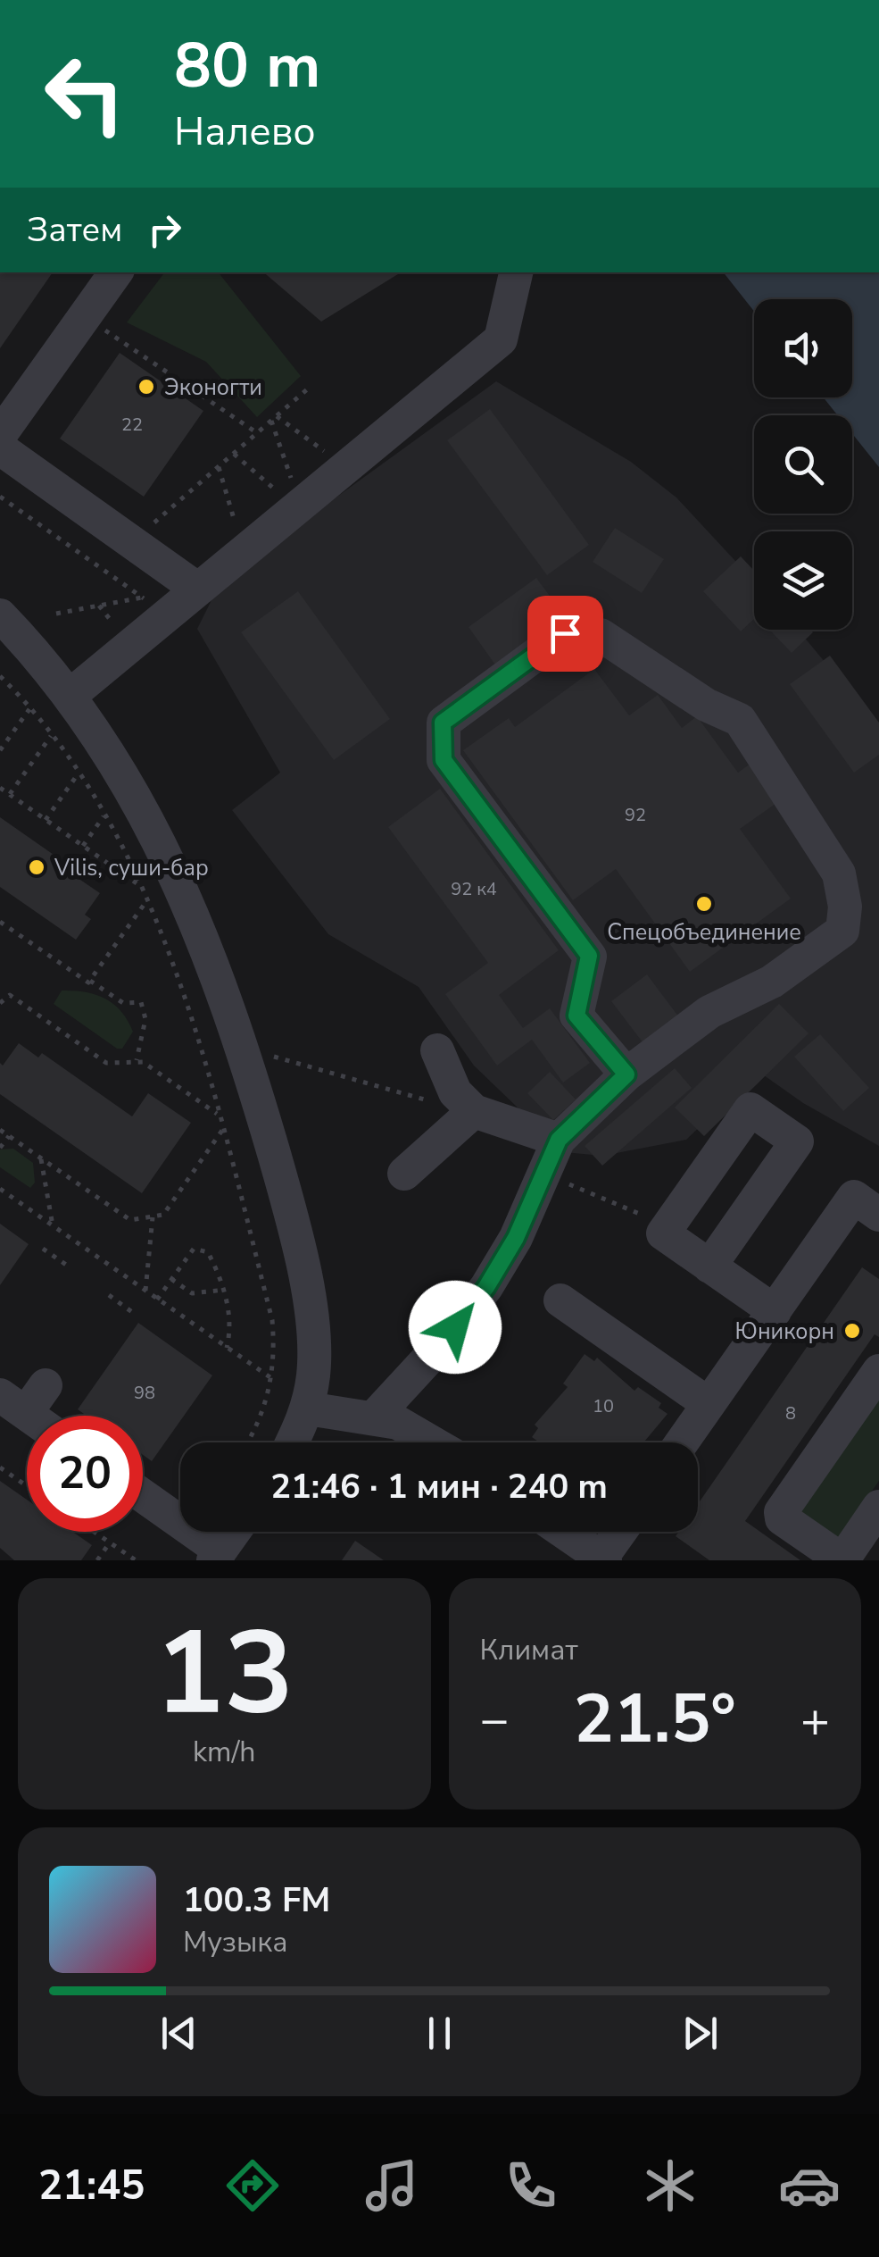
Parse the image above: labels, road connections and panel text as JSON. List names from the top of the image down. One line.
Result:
{"places":["Эконогти","Vilis, суши-бар","Спецобъединение","Юникорн"],"house_numbers":["22","92","92 к4","98","10","8"],"page":{"turn":["80 m","Налево"],"then":"Затем","limit":"20","trip":"21:46 · 1 мин · 240 m","tile":[["13","km/h"],"Климат"],"heat":["−","21.5°","+"],"song":["100.3 FM","Музыка"],"tabs":"21:45"}}
